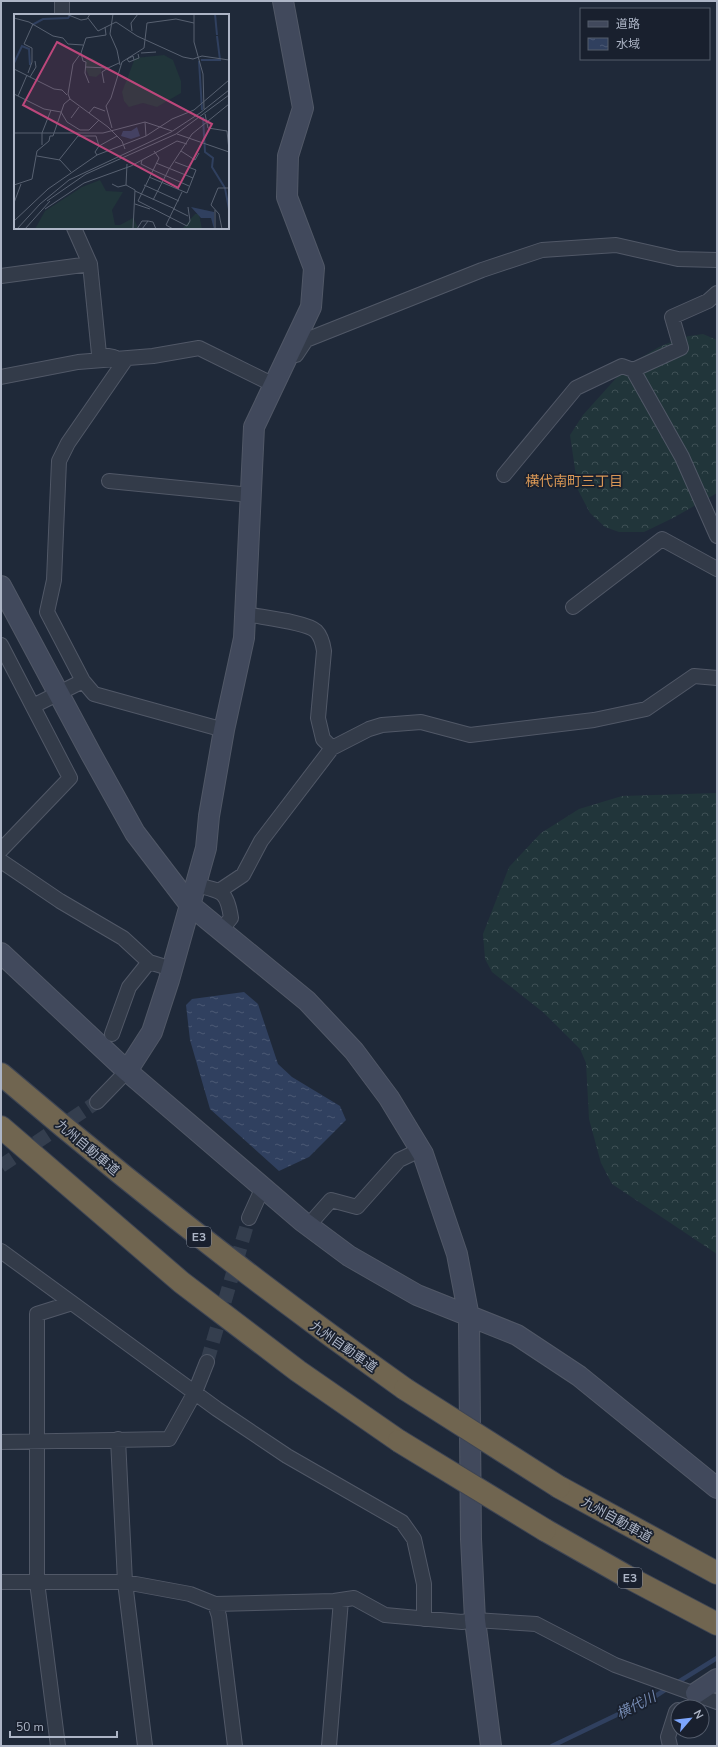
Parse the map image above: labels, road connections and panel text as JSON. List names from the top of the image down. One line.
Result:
{"streets":{"highway":["九州自動車道","E3"]},"districts":["横代南町三丁目"],"water":["横代川"],"legend":["道路","水域"],"scale_bar":"50 m","north":"top right"}
